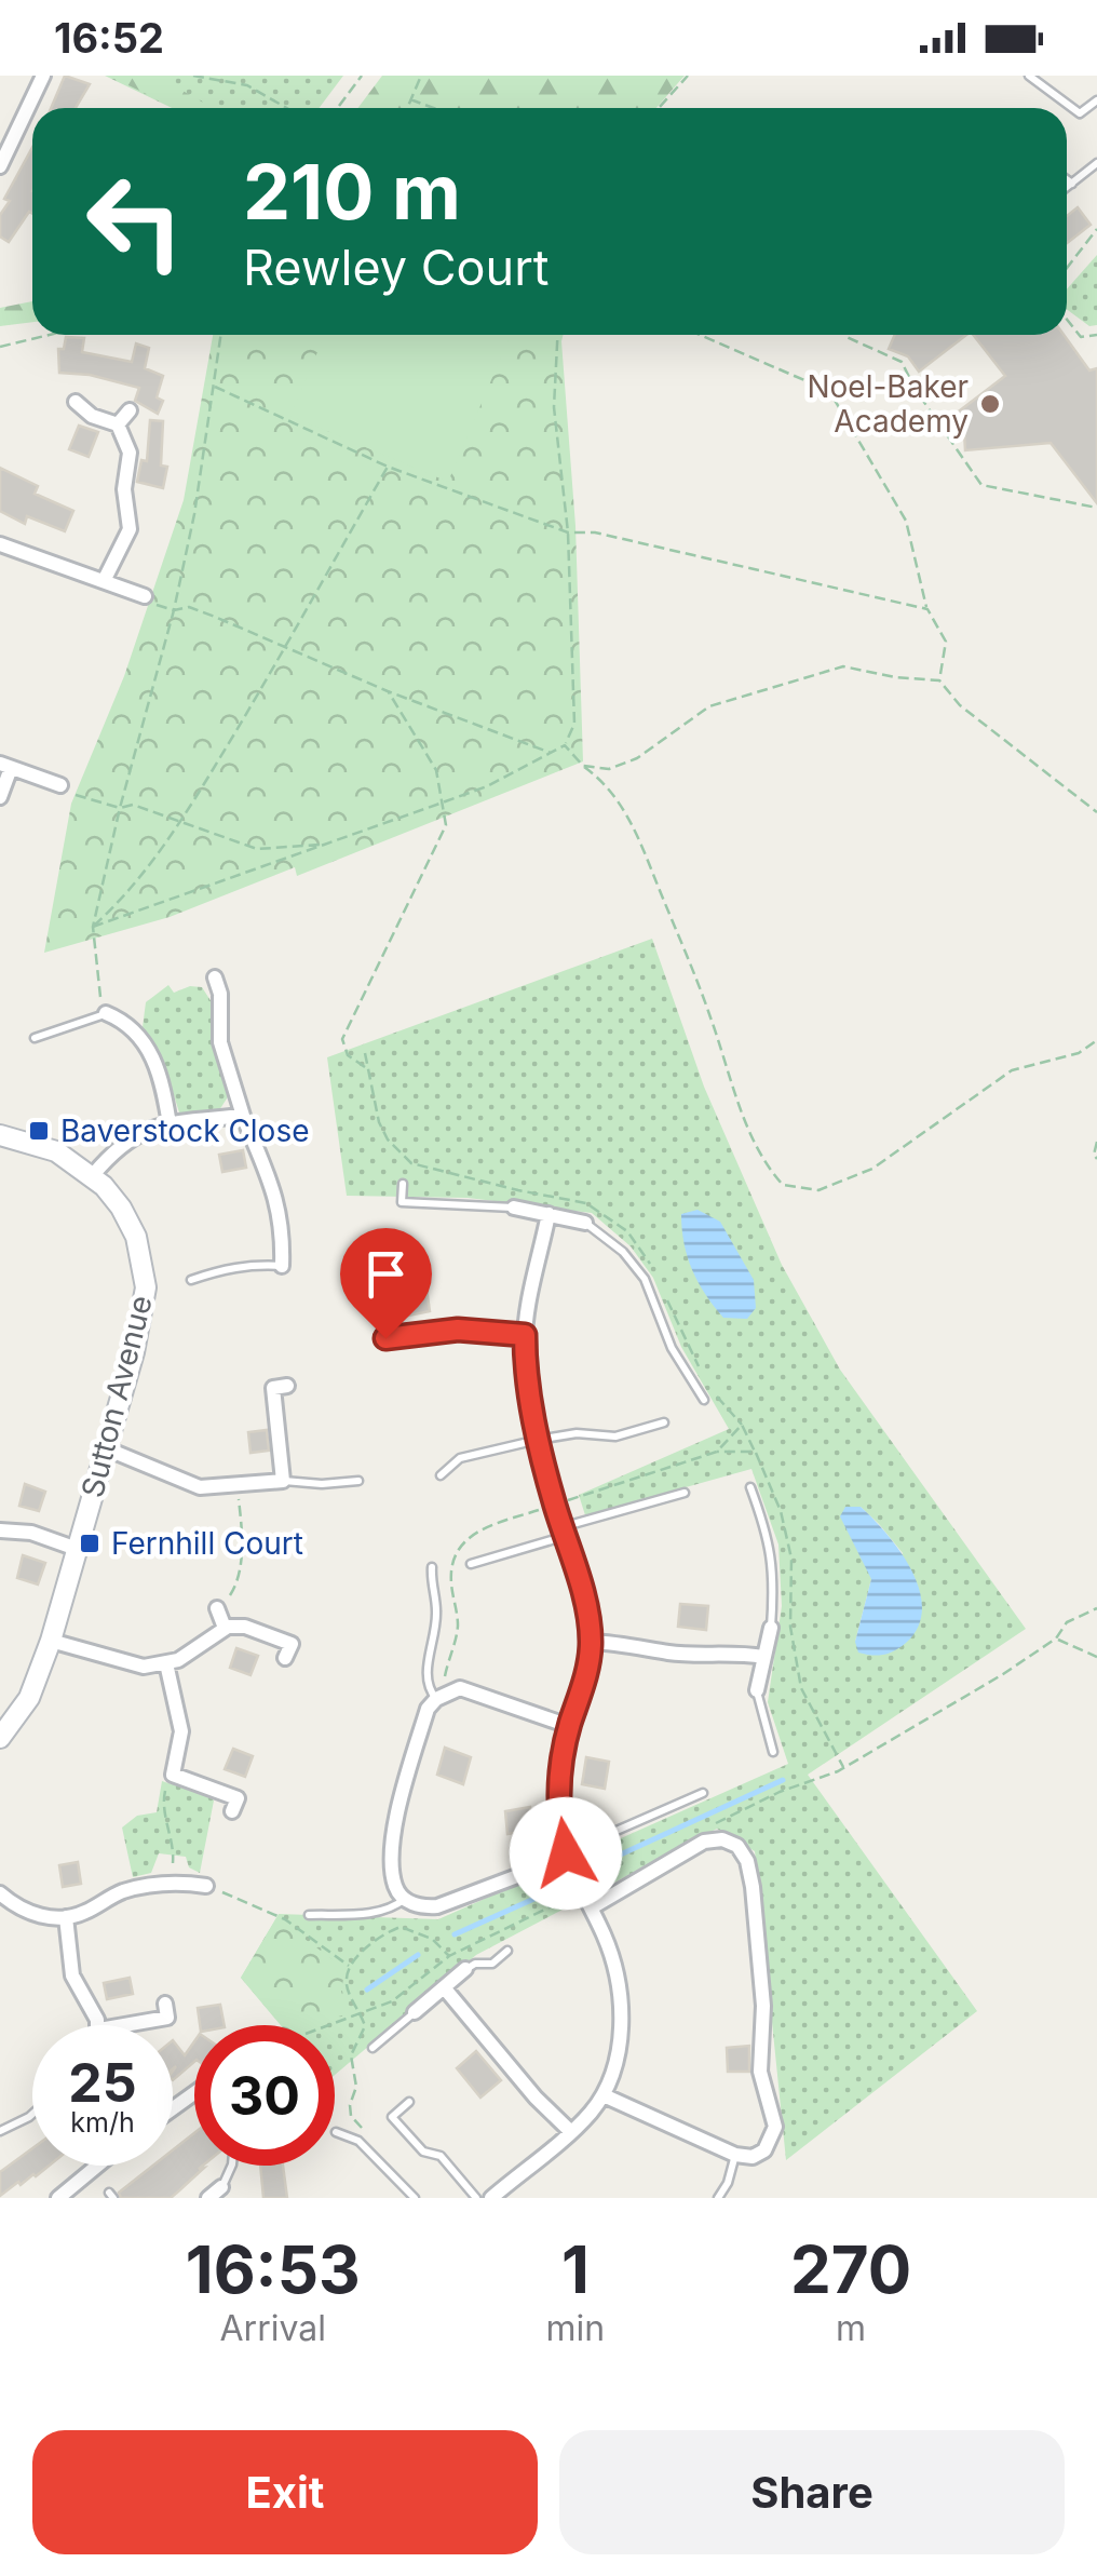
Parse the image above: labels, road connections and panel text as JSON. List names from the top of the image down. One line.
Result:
{"streets":{"street":["Sutton Avenue"]},"places":{"other":["Noel-Baker Academy"],"transit":["Baverstock Close","Fernhill Court"]},"page":{"status":"16:52","turn":["210 m","Rewley Court"],"speed":"25 km/h","limit":"30","eta":["16:53","Arrival","1","min","270","m"],"buttons":["Exit","Share"]}}
